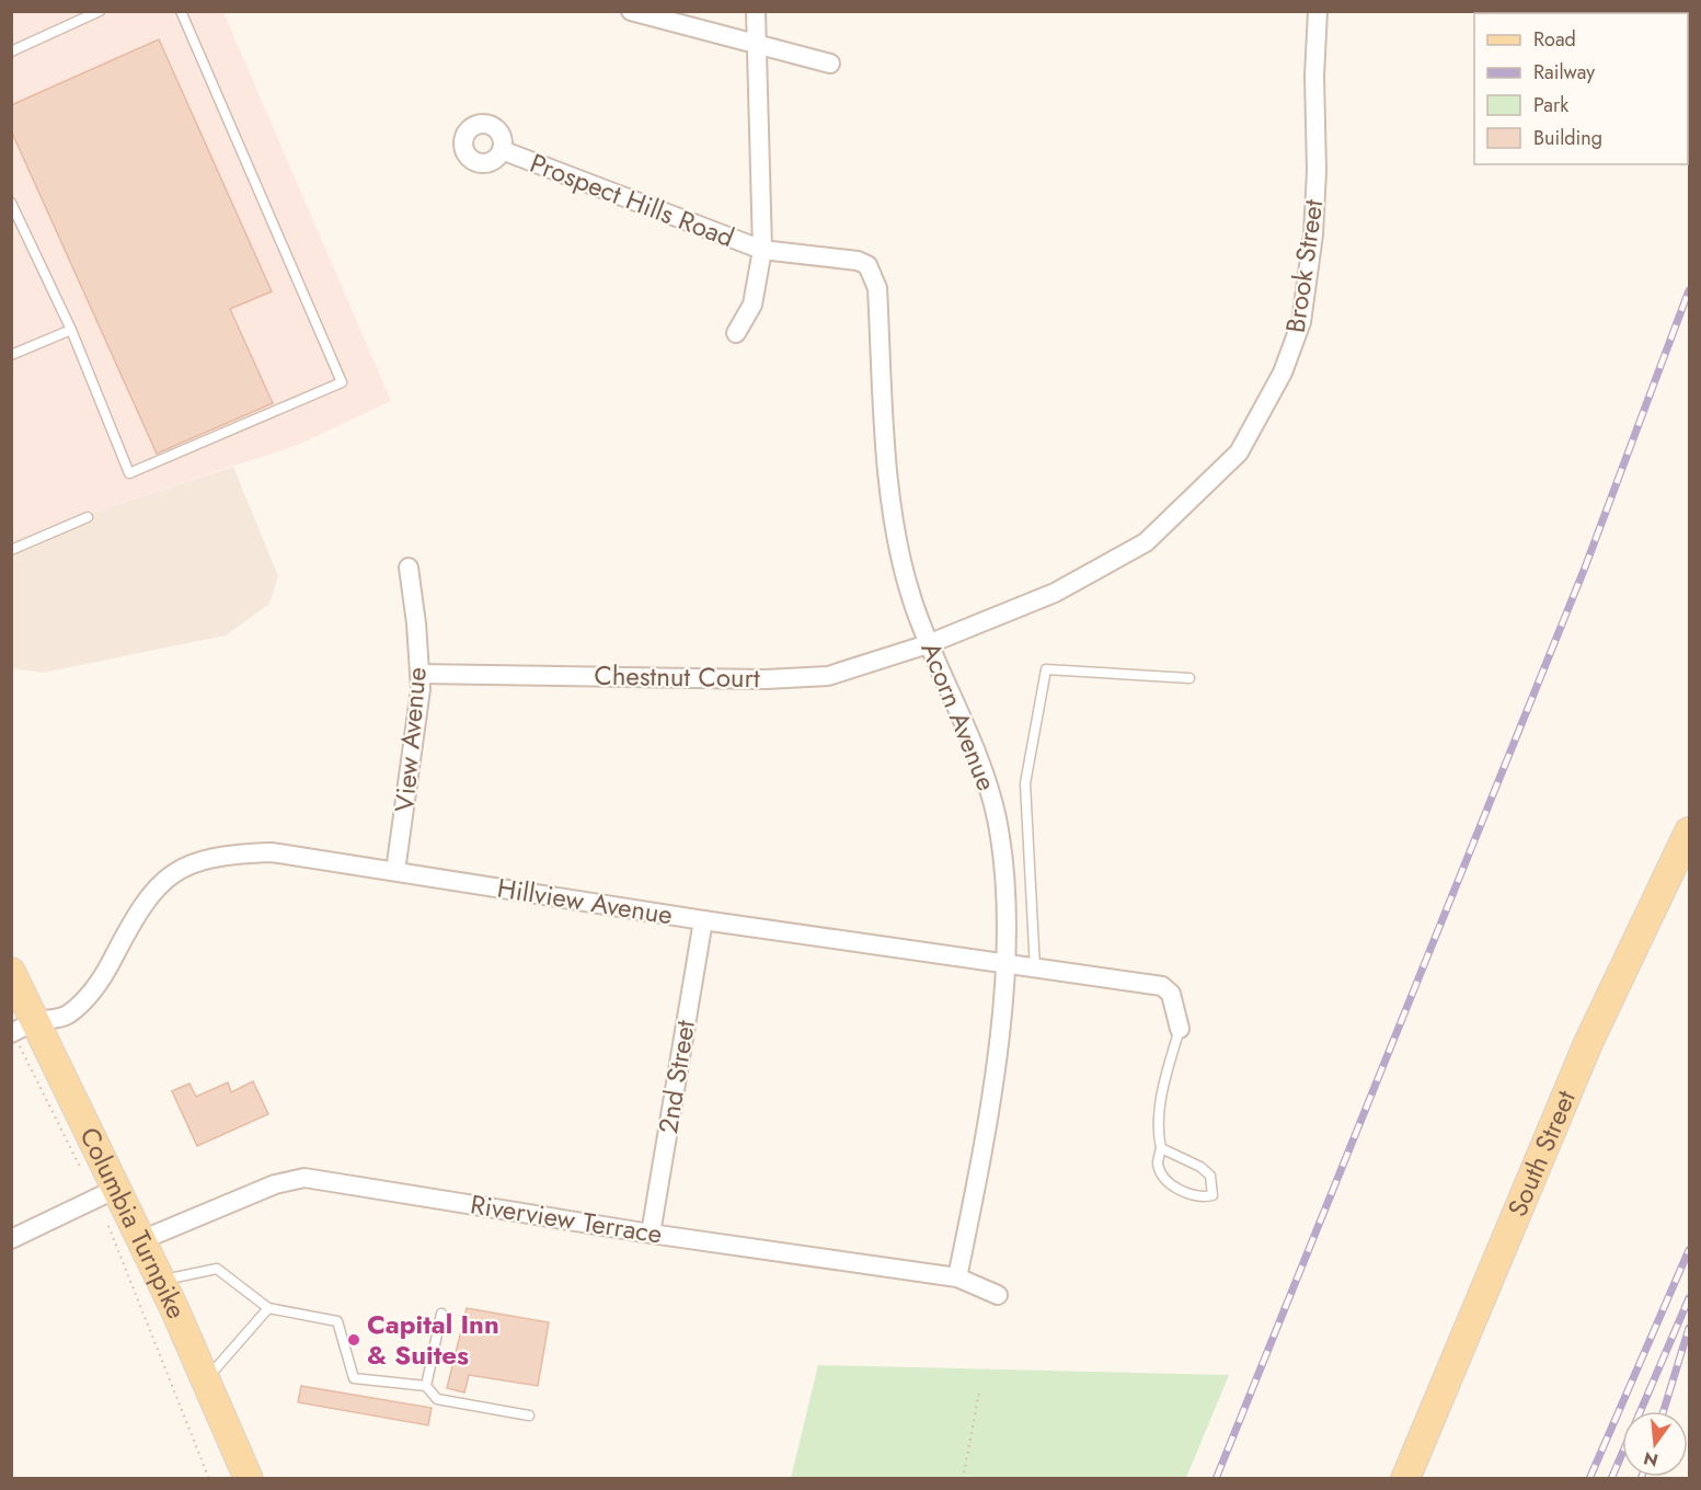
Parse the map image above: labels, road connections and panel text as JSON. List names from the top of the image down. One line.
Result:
{"streets":{"main road":["South Street","Columbia Turnpike"],"street":["Prospect Hills Road","Brook Street","Chestnut Court","Acorn Avenue","View Avenue","Hillview Avenue","2nd Street","Riverview Terrace"]},"crossings":[["Prospect Hills Road","Acorn Avenue"],["Brook Street","Chestnut Court"],["Brook Street","Acorn Avenue"],["Chestnut Court","Acorn Avenue"],["Chestnut Court","View Avenue"],["Acorn Avenue","Hillview Avenue"],["Acorn Avenue","Riverview Terrace"],["View Avenue","Hillview Avenue"],["Hillview Avenue","2nd Street"],["Hillview Avenue","Columbia Turnpike"],["2nd Street","Riverview Terrace"],["Riverview Terrace","Columbia Turnpike"]],"places":["Capital Inn & Suites"],"legend":["Road","Railway","Park","Building"],"north":"bottom"}
